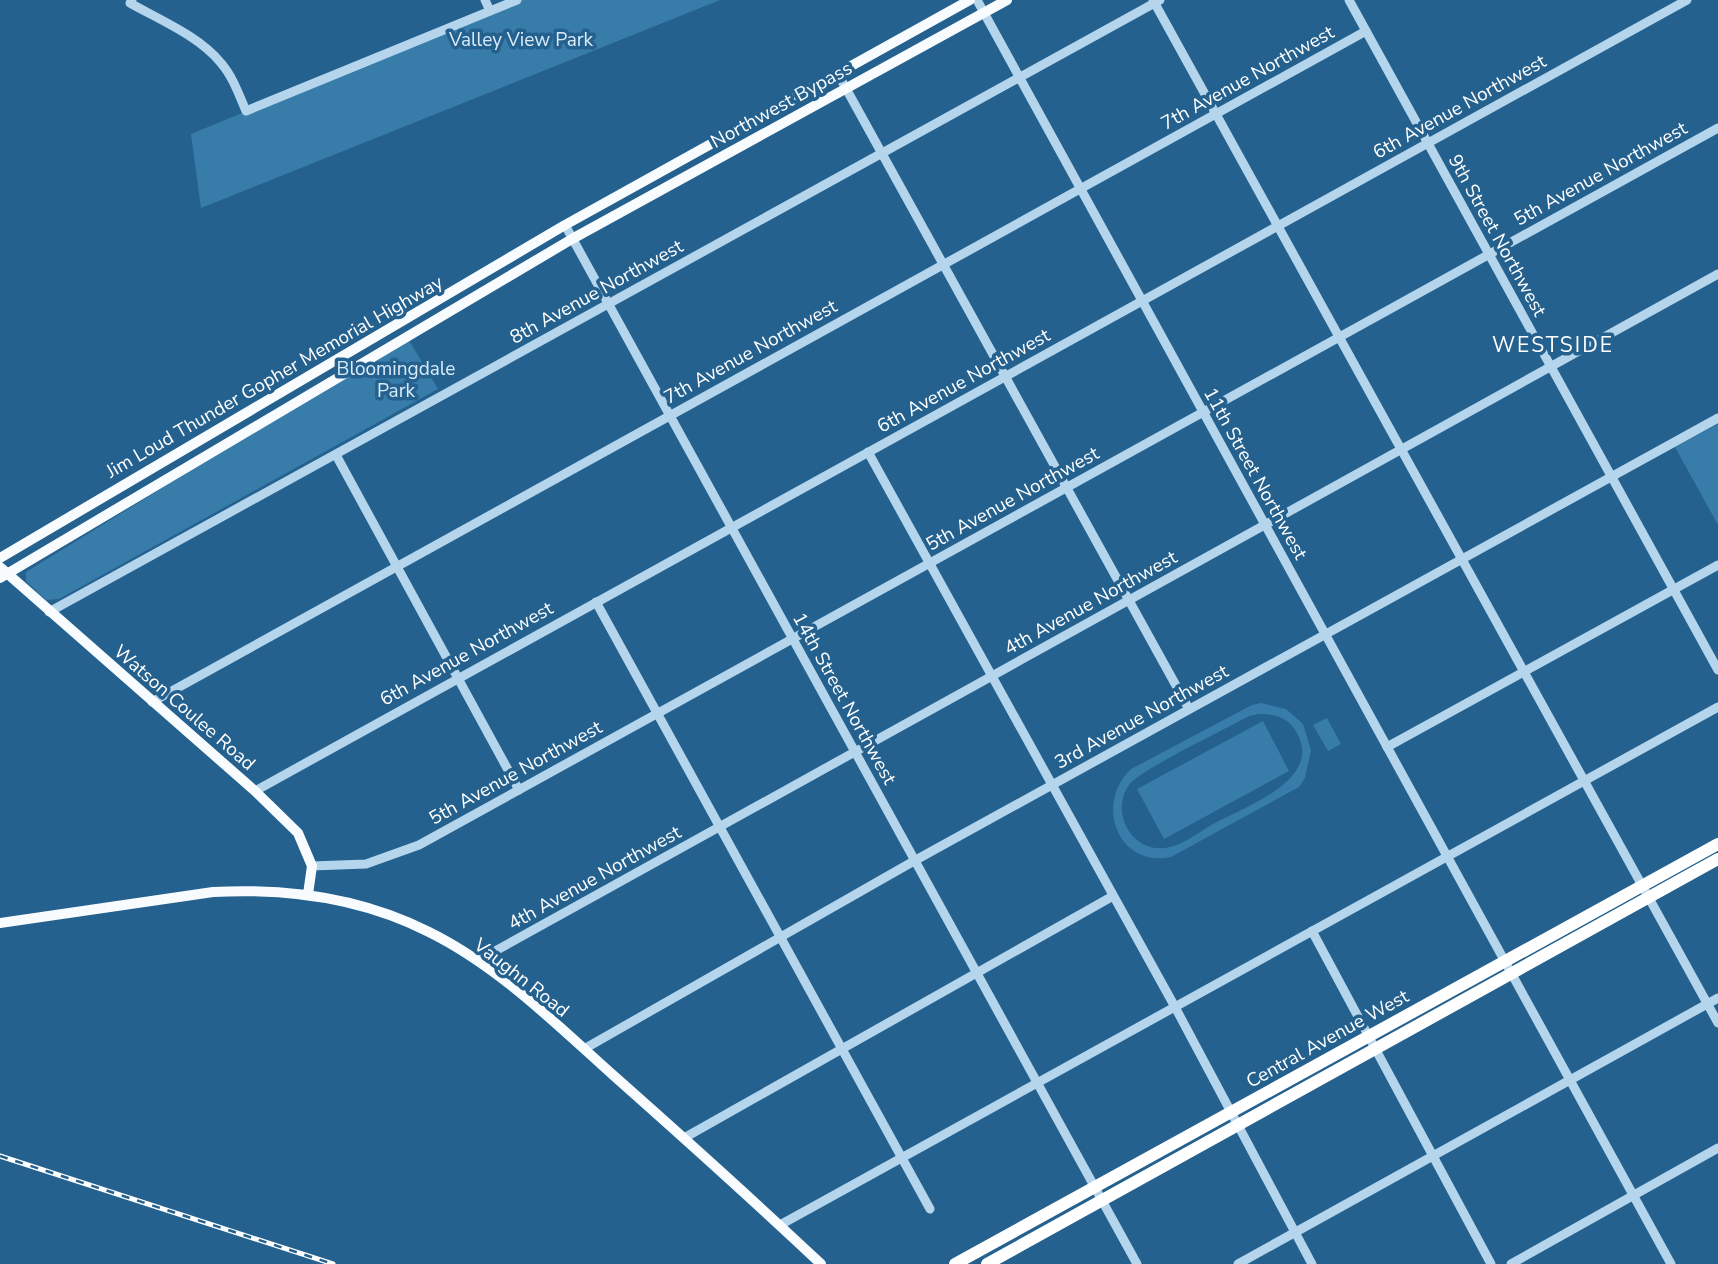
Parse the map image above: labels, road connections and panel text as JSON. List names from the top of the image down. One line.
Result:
{"streets":{"highway":["Central Avenue West"],"main road":["Northwest Bypass","Jim Loud Thunder Gopher Memorial Highway","Watson Coulee Road","Vaughn Road"],"street":["7th Avenue Northwest","6th Avenue Northwest","5th Avenue Northwest","9th Street Northwest","8th Avenue Northwest","11th Street Northwest","4th Avenue Northwest","14th Street Northwest","3rd Avenue Northwest"]},"crossings":[["7th Avenue Northwest","9th Street Northwest"],["7th Avenue Northwest","11th Street Northwest"],["7th Avenue Northwest","14th Street Northwest"],["7th Avenue Northwest","Watson Coulee Road"],["Northwest Bypass","Jim Loud Thunder Gopher Memorial Highway"],["Northwest Bypass","11th Street Northwest"],["Northwest Bypass","14th Street Northwest"],["6th Avenue Northwest","9th Street Northwest"],["6th Avenue Northwest","11th Street Northwest"],["6th Avenue Northwest","14th Street Northwest"],["6th Avenue Northwest","Watson Coulee Road"],["5th Avenue Northwest","9th Street Northwest"],["5th Avenue Northwest","11th Street Northwest"],["5th Avenue Northwest","14th Street Northwest"],["5th Avenue Northwest","Watson Coulee Road"],["9th Street Northwest","4th Avenue Northwest"],["9th Street Northwest","3rd Avenue Northwest"],["8th Avenue Northwest","11th Street Northwest"],["8th Avenue Northwest","14th Street Northwest"],["8th Avenue Northwest","Watson Coulee Road"],["Jim Loud Thunder Gopher Memorial Highway","14th Street Northwest"],["Jim Loud Thunder Gopher Memorial Highway","Watson Coulee Road"],["11th Street Northwest","4th Avenue Northwest"],["11th Street Northwest","3rd Avenue Northwest"],["11th Street Northwest","Central Avenue West"],["4th Avenue Northwest","14th Street Northwest"],["4th Avenue Northwest","Vaughn Road"],["14th Street Northwest","3rd Avenue Northwest"],["14th Street Northwest","Central Avenue West"],["3rd Avenue Northwest","Vaughn Road"]],"districts":["WESTSIDE"],"parks":["Valley View Park","Bloomingdale Park"]}
